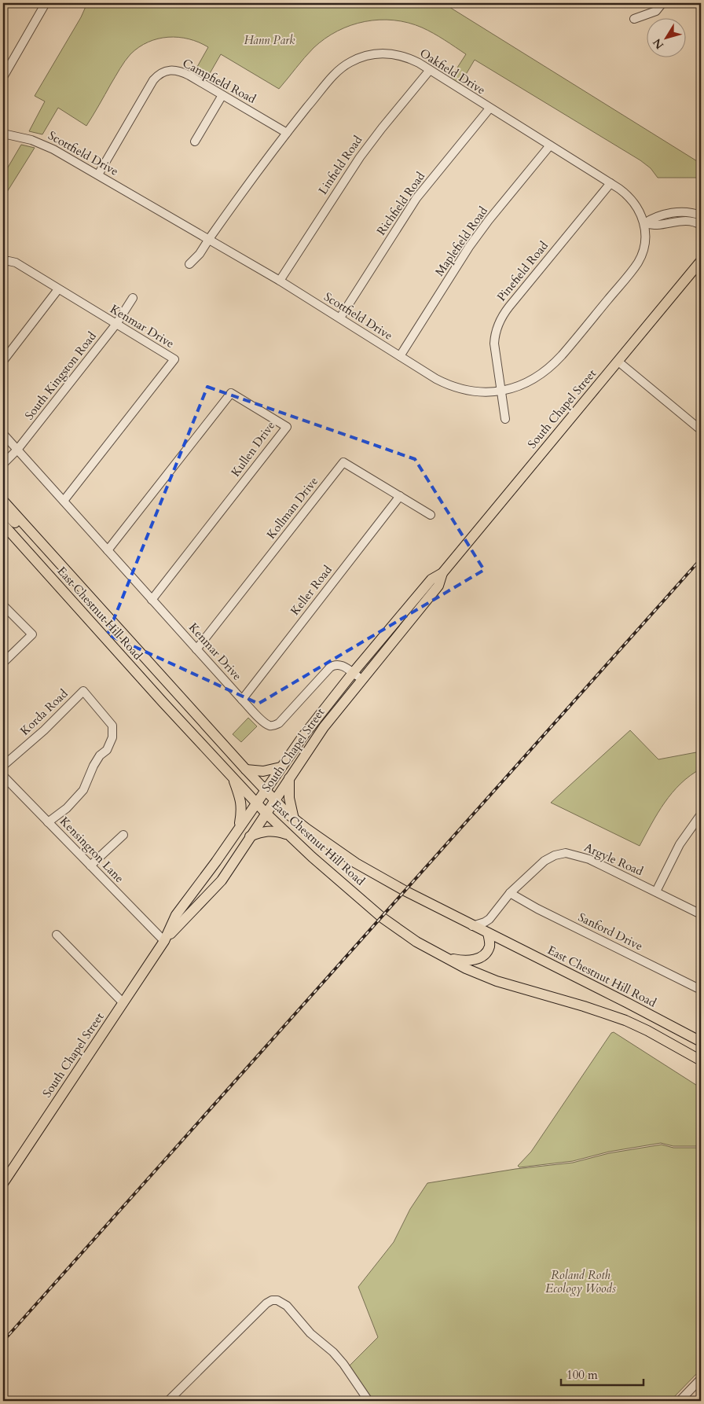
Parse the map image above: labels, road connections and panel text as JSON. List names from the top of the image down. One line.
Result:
{"streets":{"main road":["South Chapel Street","East Chestnut Hill Road"],"street":["Oakfield Drive","Campfield Road","Scottfield Drive","Linfield Road","Richfield Road","Maplefield Road","Pinefield Road","Kenmar Drive","South Kingston Road","Kullen Drive","Kollman Drive","Keller Road","Korda Road","Kensington Lane","Argyle Road","Sanford Drive"]},"crossings":[["Oakfield Drive","Campfield Road"],["Oakfield Drive","Scottfield Drive"],["Oakfield Drive","Linfield Road"],["Oakfield Drive","Richfield Road"],["Oakfield Drive","Maplefield Road"],["Oakfield Drive","Pinefield Road"],["Campfield Road","Scottfield Drive"],["Scottfield Drive","Linfield Road"],["Scottfield Drive","Richfield Road"],["Scottfield Drive","Maplefield Road"],["Scottfield Drive","Pinefield Road"],["Kenmar Drive","South Kingston Road"],["Kenmar Drive","South Chapel Street"],["Kenmar Drive","Kullen Drive"],["Kenmar Drive","Kollman Drive"],["Kenmar Drive","Keller Road"],["South Chapel Street","East Chestnut Hill Road"],["South Chapel Street","Kensington Lane"],["Kollman Drive","Keller Road"],["East Chestnut Hill Road","Argyle Road"],["Korda Road","Kensington Lane"],["Argyle Road","Sanford Drive"]],"parks":["Hann Park","Roland Roth Ecology Woods"],"scale_bar":"100 m","north":"bottom left"}
